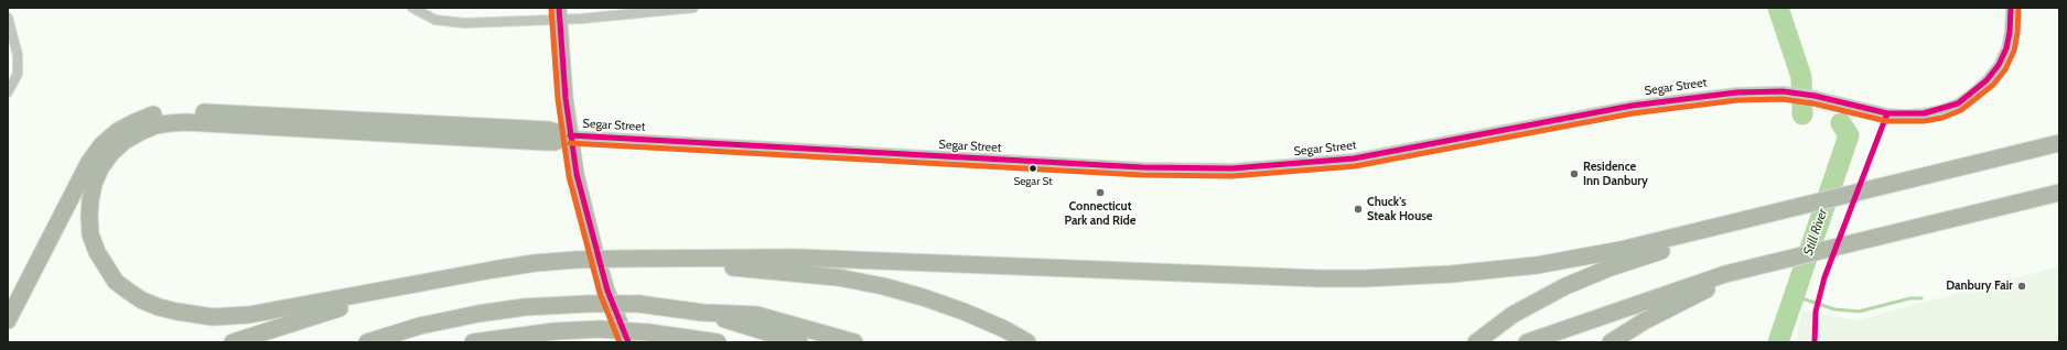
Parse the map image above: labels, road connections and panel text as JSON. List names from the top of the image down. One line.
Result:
{"streets":{"street":["Segar Street"]},"water":["Still River"],"places":["Segar St","Residence Inn Danbury","Connecticut Park and Ride","Chuck's Steak House","Danbury Fair"]}
